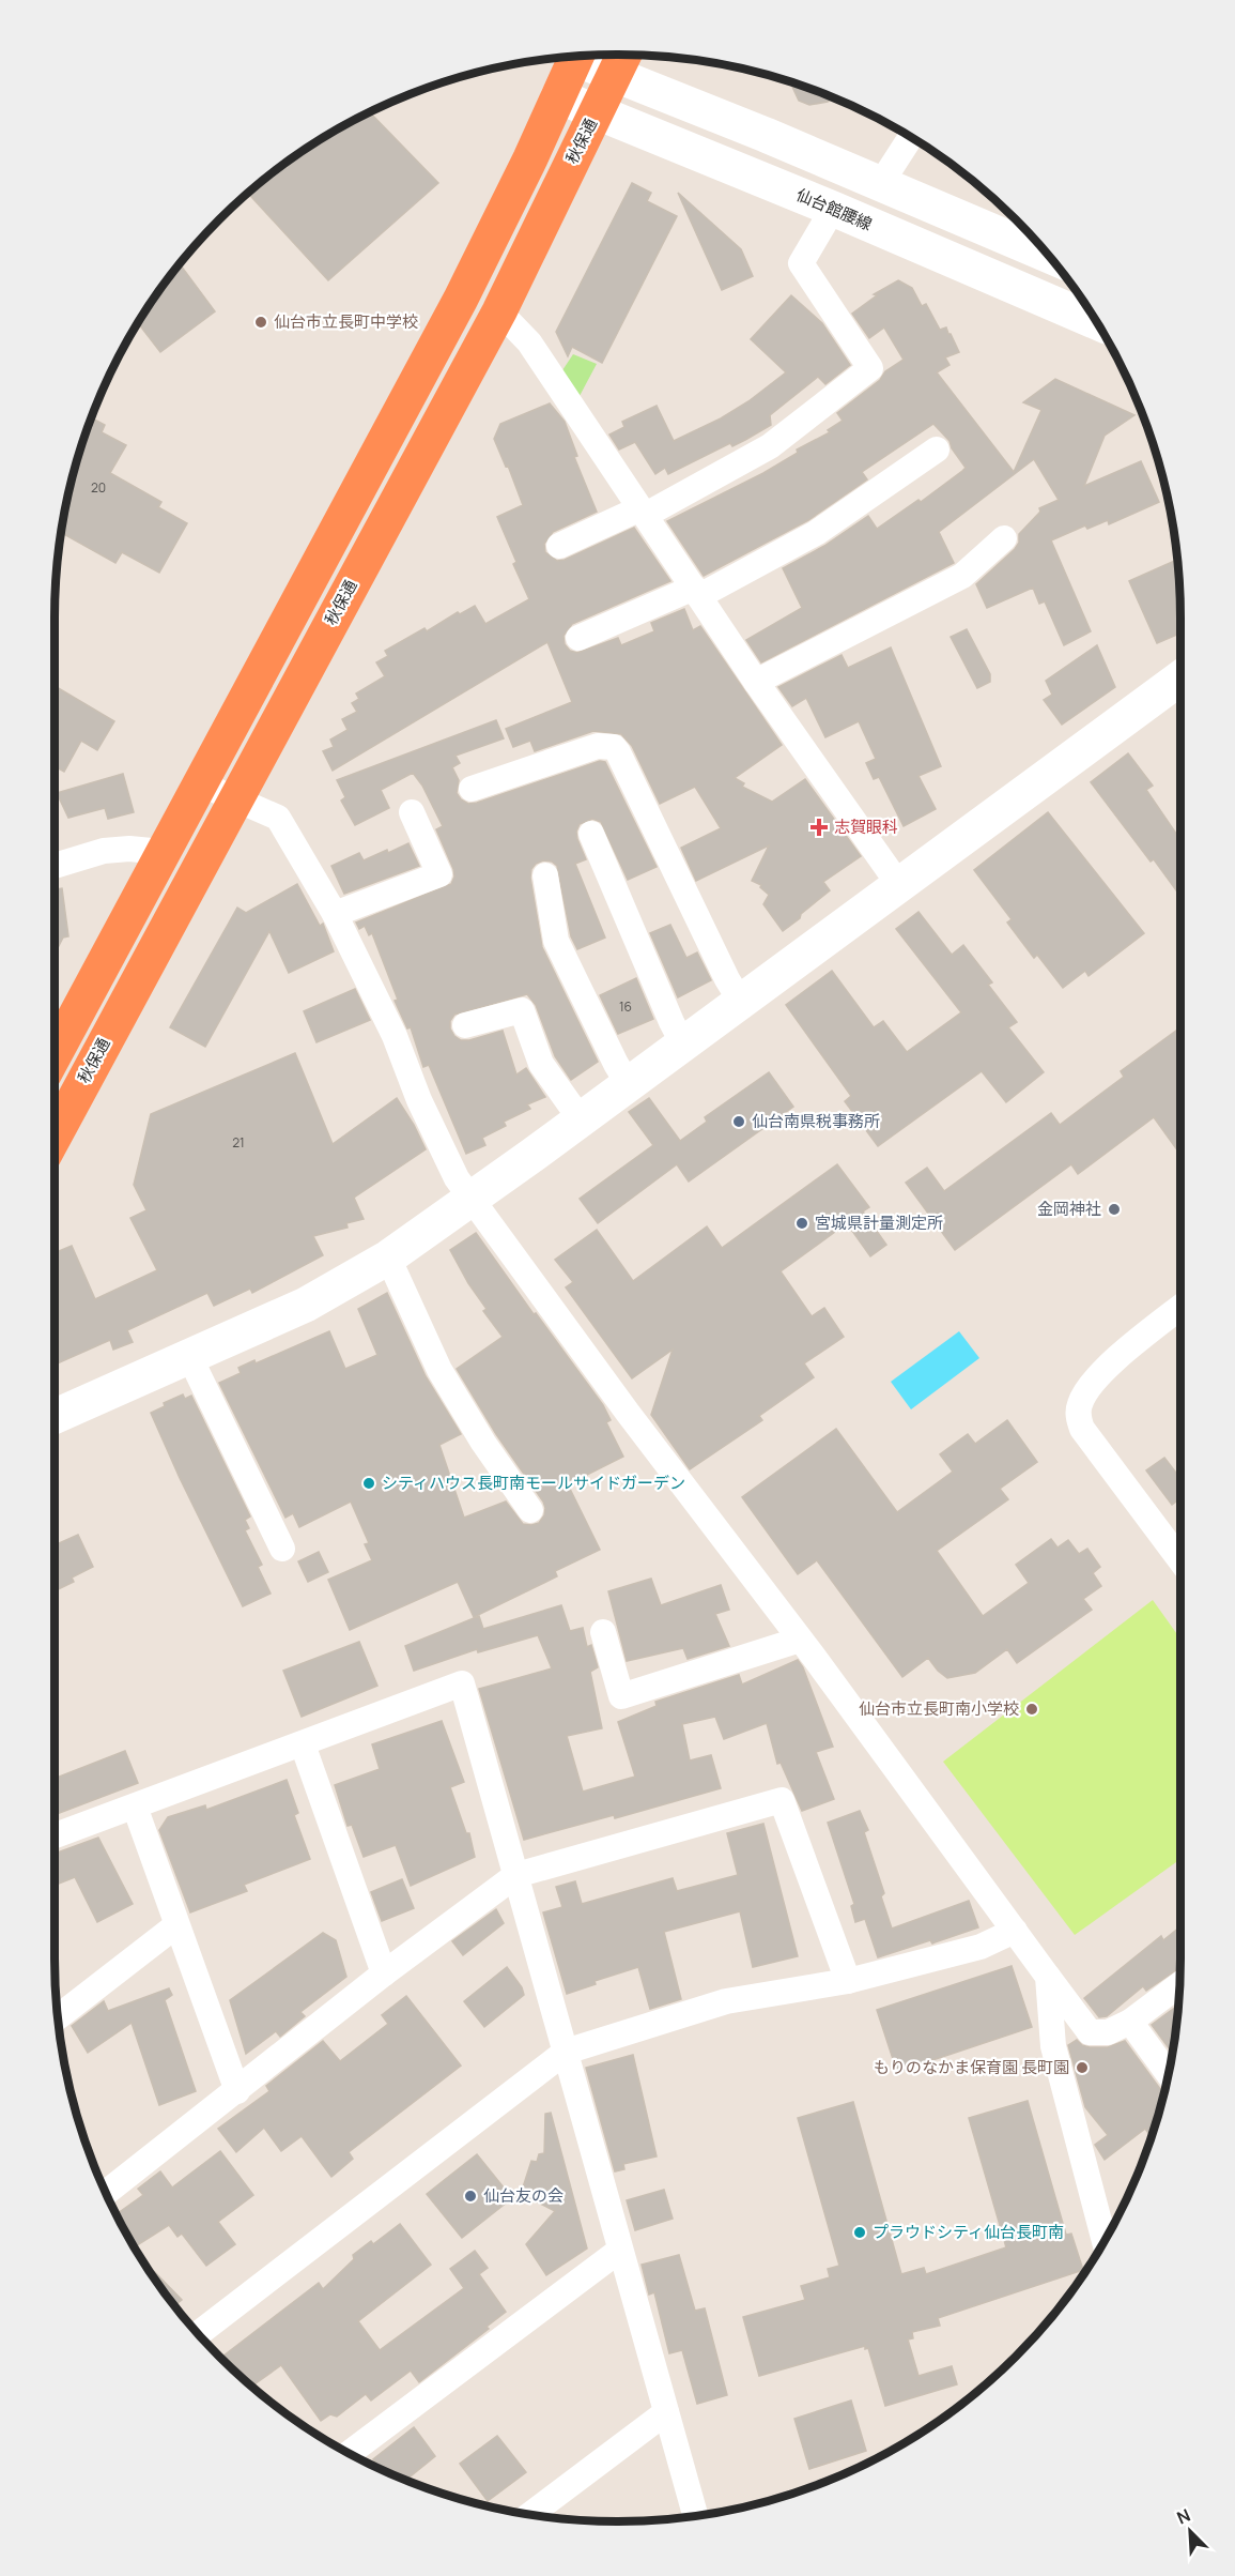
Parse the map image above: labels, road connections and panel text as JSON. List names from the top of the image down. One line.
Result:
{"streets":{"highway":["秋保通"],"street":["仙台館腰線"]},"crossings":[["秋保通","仙台館腰線"]],"places":{"other":["仙台市立長町中学校","仙台南県税事務所","金岡神社","宮城県計量測定所","シティハウス長町南モールサイドガーデン","仙台市立長町南小学校","もりのなかま保育園 長町園","仙台友の会","プラウドシティ仙台長町南"],"health":["志賀眼科"]},"house_numbers":["20","16","21"],"north":"top left"}
